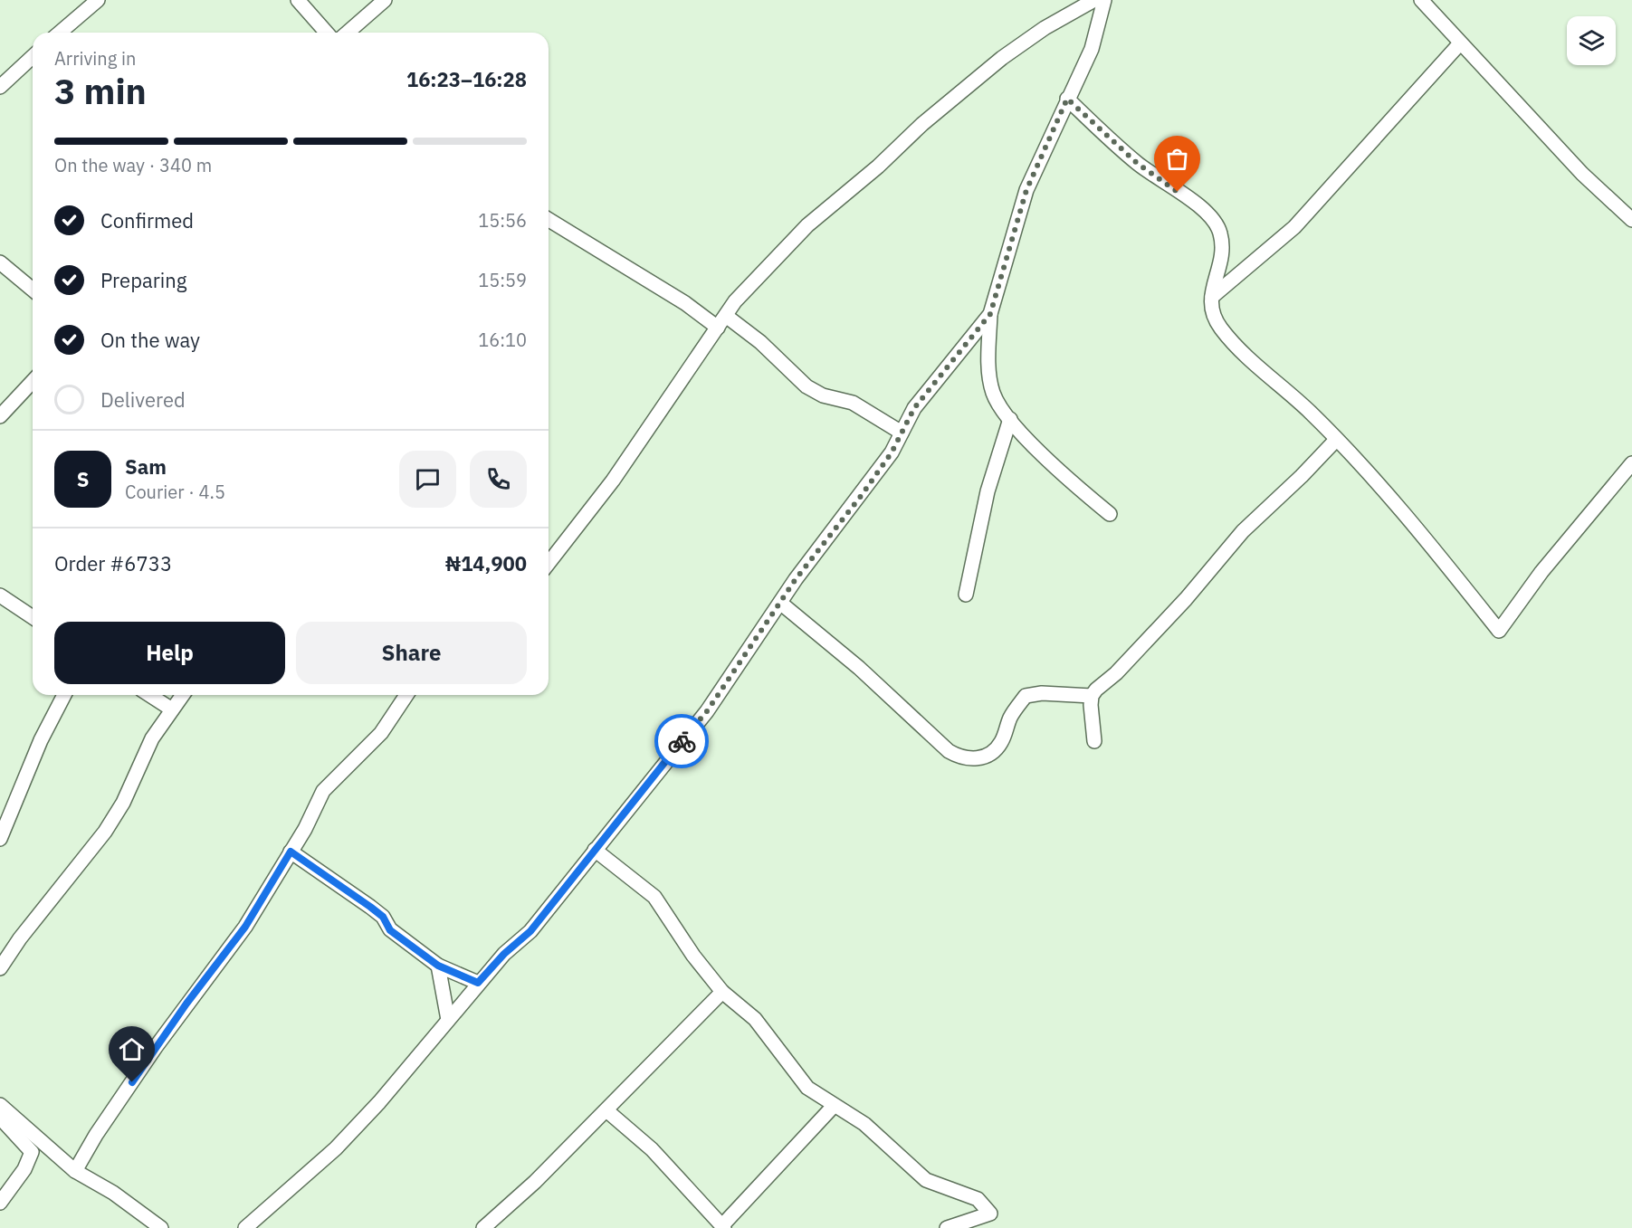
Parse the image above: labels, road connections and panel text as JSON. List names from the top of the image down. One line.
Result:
{"page":{"heading":["3 min","Arriving in","16:23–16:28"],"panel":["Sam","Courier · 4.5","Order #6733","₦14,900"],"bar":"On the way · 340 m","list":[["Confirmed","15:56"],["Preparing","15:59"],["On the way","16:10"],"Delivered"],"round":"S","buttons":["Help","Share"]}}
